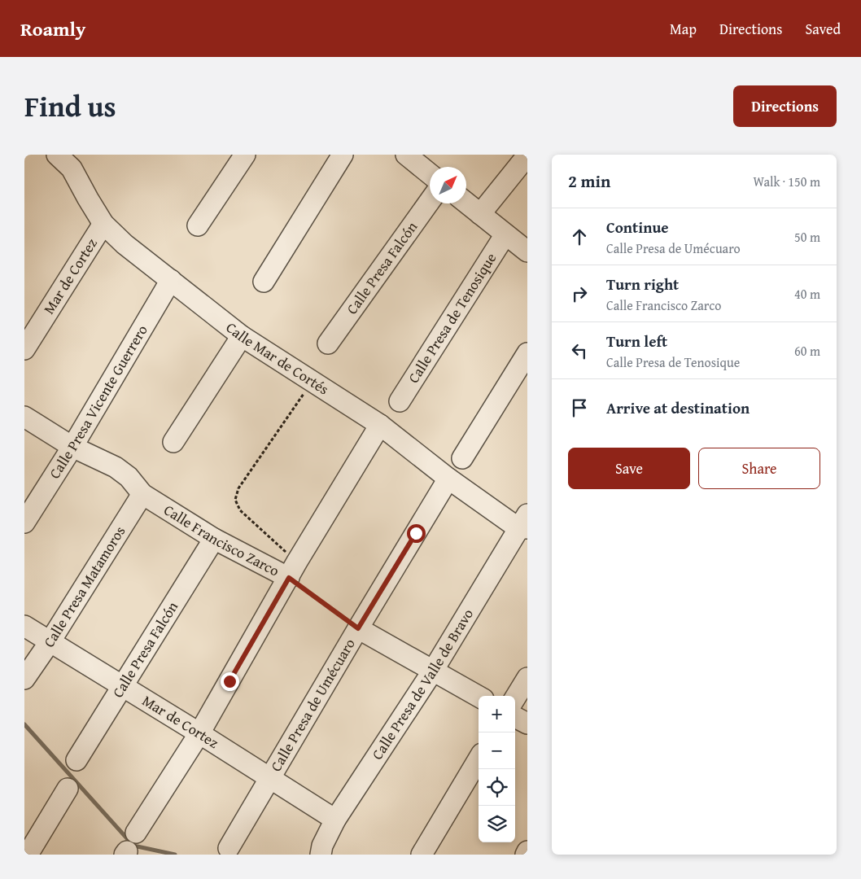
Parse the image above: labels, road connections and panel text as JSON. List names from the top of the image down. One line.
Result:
{"streets":{"street":["Calle Presa Falcón","Mar de Cortez","Calle Presa de Tenosique","Calle Mar de Cortés","Calle Presa Vicente Guerrero","Calle Francisco Zarco","Calle Presa Matamoros","Calle Presa de Valle de Bravo","Calle Presa de Umécuaro"]},"crossings":[["Calle Presa Falcón","Mar de Cortez"],["Calle Presa Falcón","Calle Francisco Zarco"],["Mar de Cortez","Calle Mar de Cortés"],["Mar de Cortez","Calle Presa Matamoros"],["Mar de Cortez","Calle Presa de Valle de Bravo"],["Mar de Cortez","Calle Presa de Umécuaro"],["Calle Mar de Cortés","Calle Presa Vicente Guerrero"],["Calle Mar de Cortés","Calle Presa de Valle de Bravo"],["Calle Mar de Cortés","Calle Presa de Umécuaro"],["Calle Presa Vicente Guerrero","Calle Francisco Zarco"],["Calle Francisco Zarco","Calle Presa Matamoros"],["Calle Francisco Zarco","Calle Presa de Umécuaro"]],"north":"top right","page":{"header":"Roamly","nav":["Map","Directions","Saved"],"title":"Find us","buttons":["Directions",["Save","Share"]],"heading":["2 min","Walk · 150 m"],"list":[["Continue","Calle Presa de Umécuaro","50 m"],["Turn right","Calle Francisco Zarco","40 m"],["Turn left","Calle Presa de Tenosique","60 m"],"Arrive at destination"],"map_buttons":["+","−"]}}
